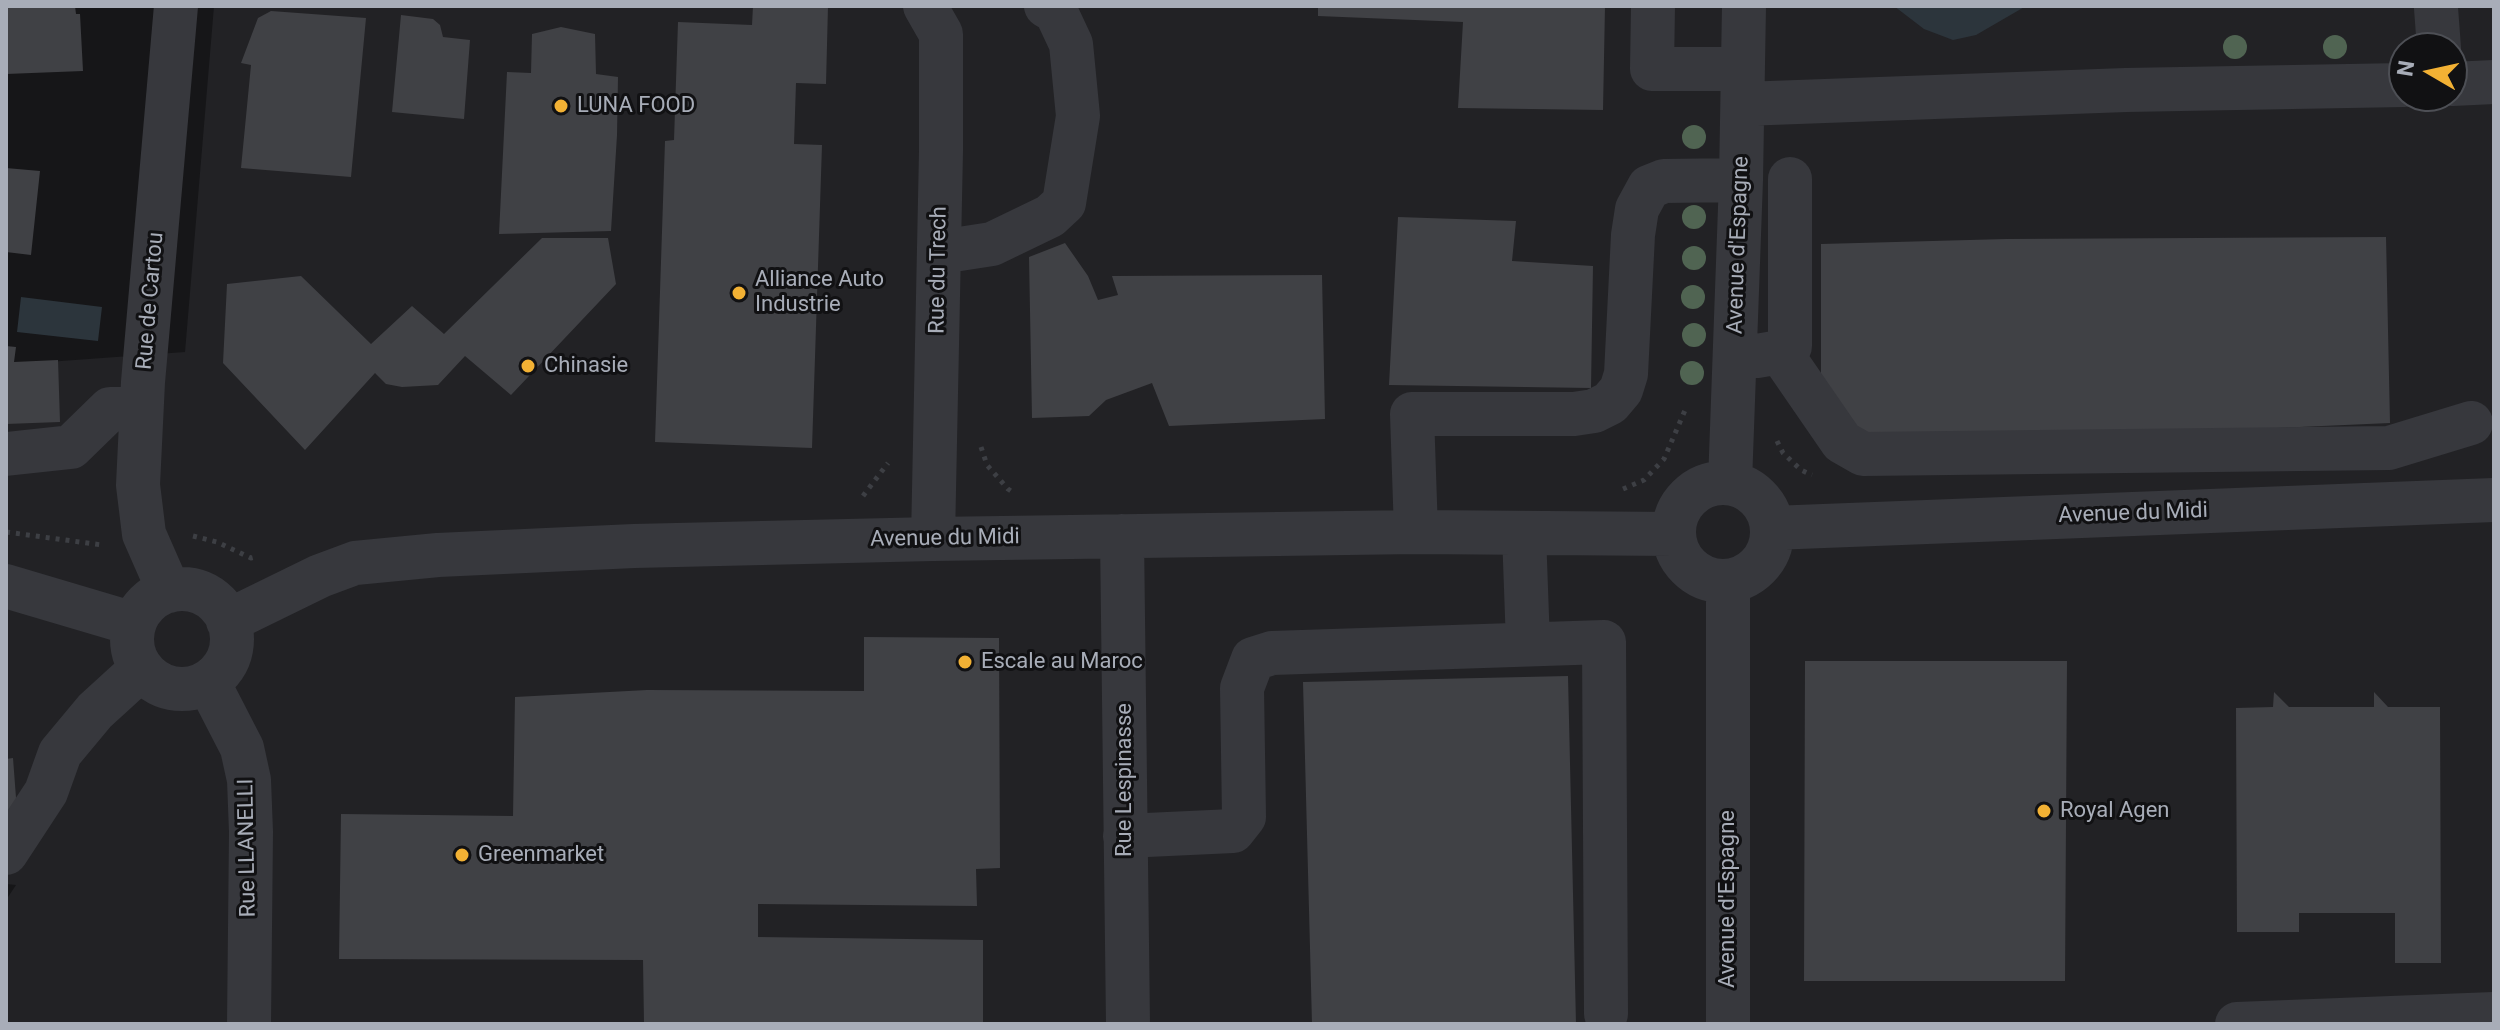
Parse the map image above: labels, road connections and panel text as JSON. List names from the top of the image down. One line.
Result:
{"streets":{"street":["Avenue d'Espagne","Rue du Trech","Rue de Cartou","Avenue du Midi","Rue Lespinasse","Rue LLANELLI"]},"crossings":[["Avenue d'Espagne","Avenue du Midi"],["Rue du Trech","Avenue du Midi"],["Rue de Cartou","Avenue du Midi"],["Rue de Cartou","Rue LLANELLI"],["Avenue du Midi","Rue Lespinasse"],["Avenue du Midi","Rue LLANELLI"]],"places":["LUNA FOOD","Alliance Auto Industrie","Chinasie","Escale au Maroc","Royal Agen","Greenmarket"],"north":"left"}
